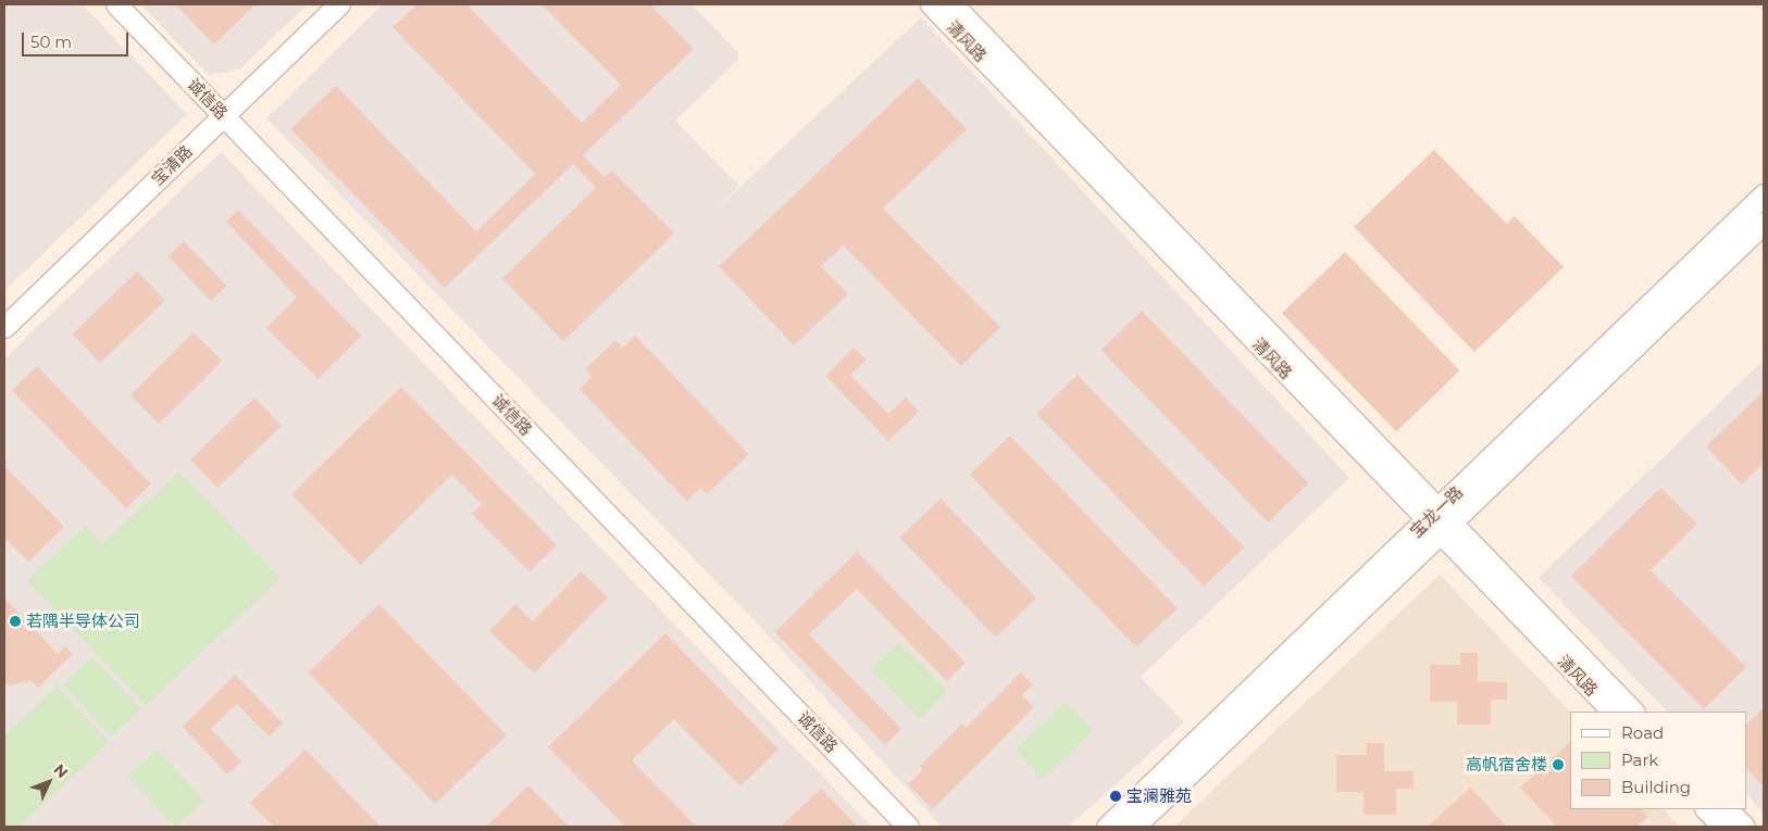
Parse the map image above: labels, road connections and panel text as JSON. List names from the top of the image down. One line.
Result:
{"streets":{"street":["清风路","诚信路","宝清路","宝龙一路"]},"crossings":[["清风路","宝龙一路"],["诚信路","宝清路"]],"places":["若隅半导体公司","高帆宿舍楼","宝澜雅苑"],"legend":["Road","Park","Building"],"scale_bar":"50 m","north":"top right"}
